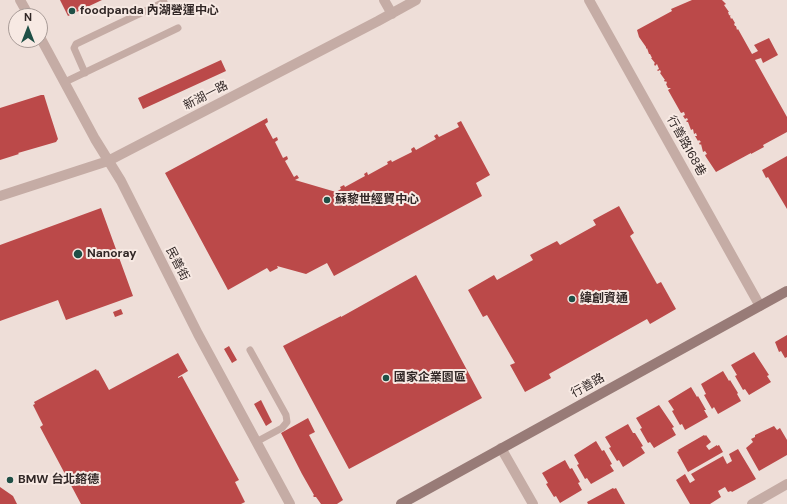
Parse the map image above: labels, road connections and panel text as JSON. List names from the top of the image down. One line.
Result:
{"streets":{"street":["新湖一路","行善路168巷","民善街","行善路"]},"crossings":[["新湖一路","民善街"],["行善路168巷","行善路"]],"places":["foodpanda 內湖營運中心","蘇黎世經貿中心","Nanoray","緯創資通","國家企業園區","BMW 台北鎔德"],"north":"top"}
